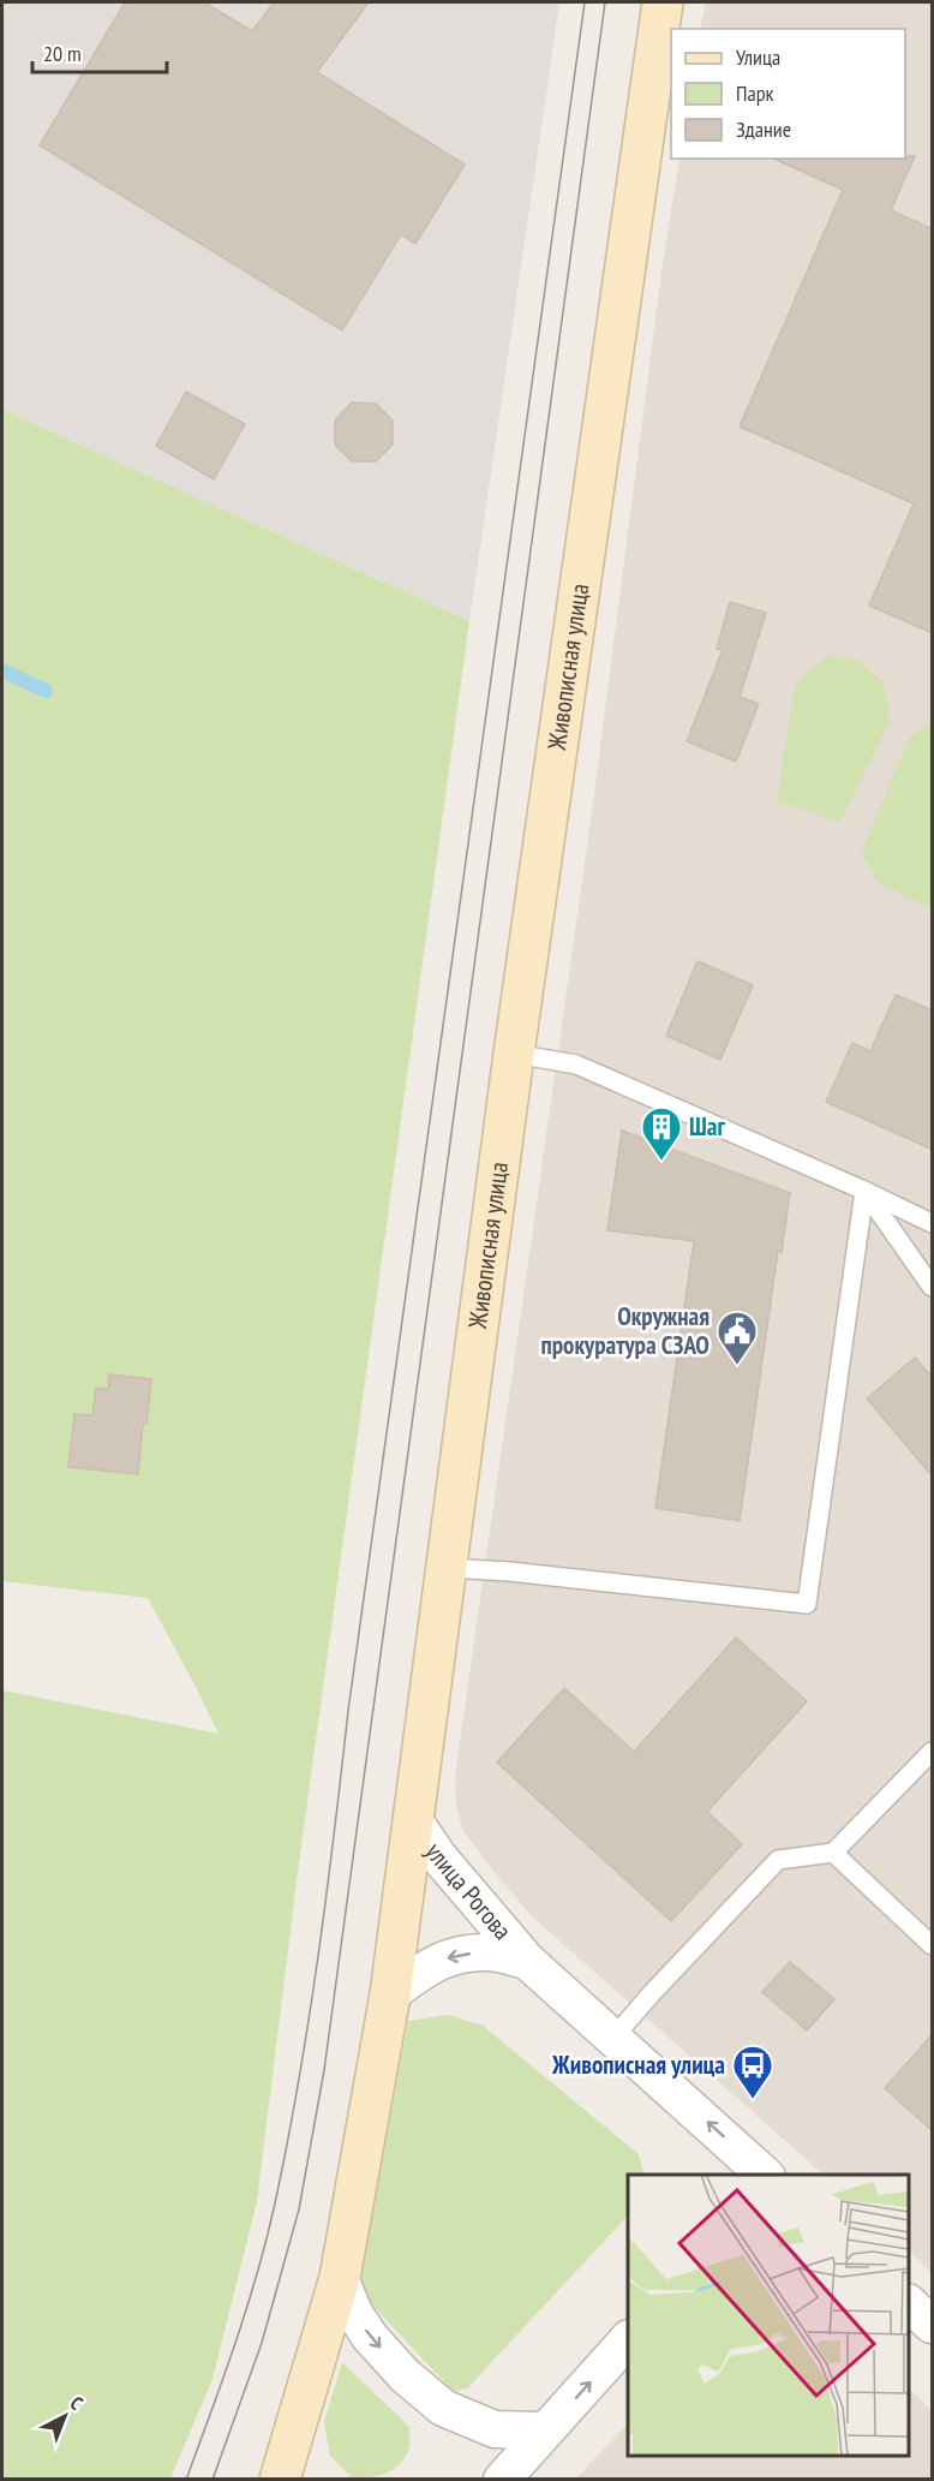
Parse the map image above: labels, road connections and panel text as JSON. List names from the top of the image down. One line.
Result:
{"streets":{"street":["Живописная улица","улица Рогова"]},"crossings":[["Живописная улица","улица Рогова"]],"one_way":["улица Рогова"],"places":{"building":["Шаг"],"public building":["Окружная прокуратура СЗАО"],"bus stop":["Живописная улица"]},"legend":["Улица","Парк","Здание"],"scale_bar":"20 m","north":"top right"}
